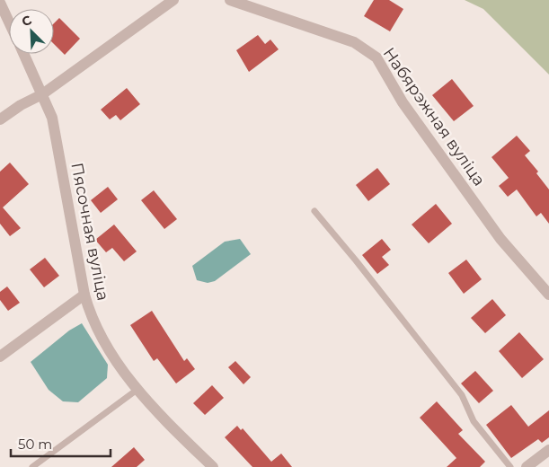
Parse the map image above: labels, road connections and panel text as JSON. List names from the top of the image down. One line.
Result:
{"streets":{"street":["Набярэжная вуліца","Пясочная вуліца"]},"scale_bar":"50 m","north":"top left"}
